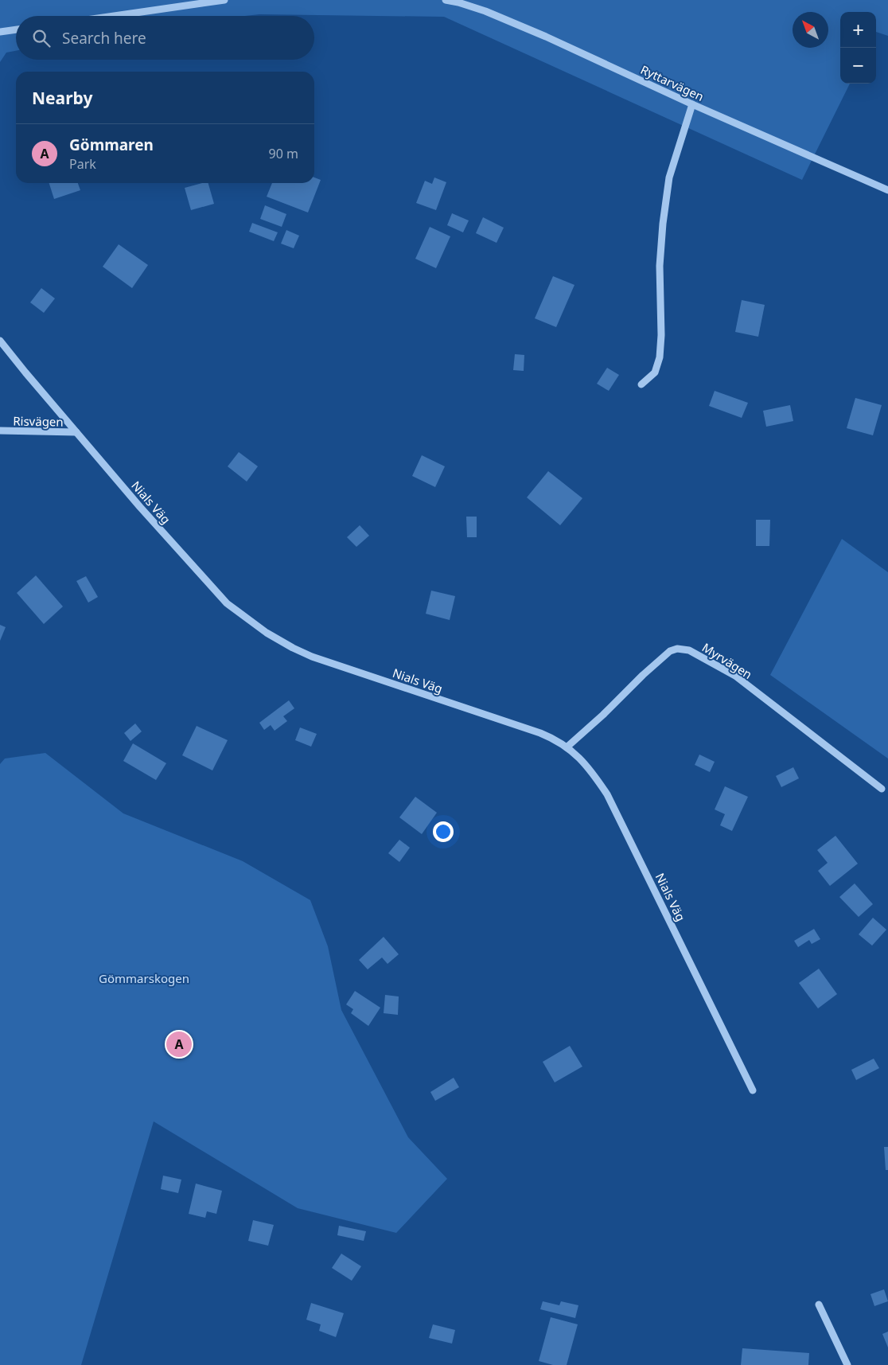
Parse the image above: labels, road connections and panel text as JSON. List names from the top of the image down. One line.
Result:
{"streets":{"street":["Ryttarvägen","Risvägen","Nials Väg","Myrvägen"]},"crossings":[["Risvägen","Nials Väg"],["Nials Väg","Myrvägen"]],"parks":["Gömmarskogen"],"north":"top left","page":{"map_buttons":["+","−"],"search":"Search here","heading":"Nearby","list":[{"mark":"A","name":"Gömmaren","note":"Park","value":"90 m"}],"pins":"A"}}
